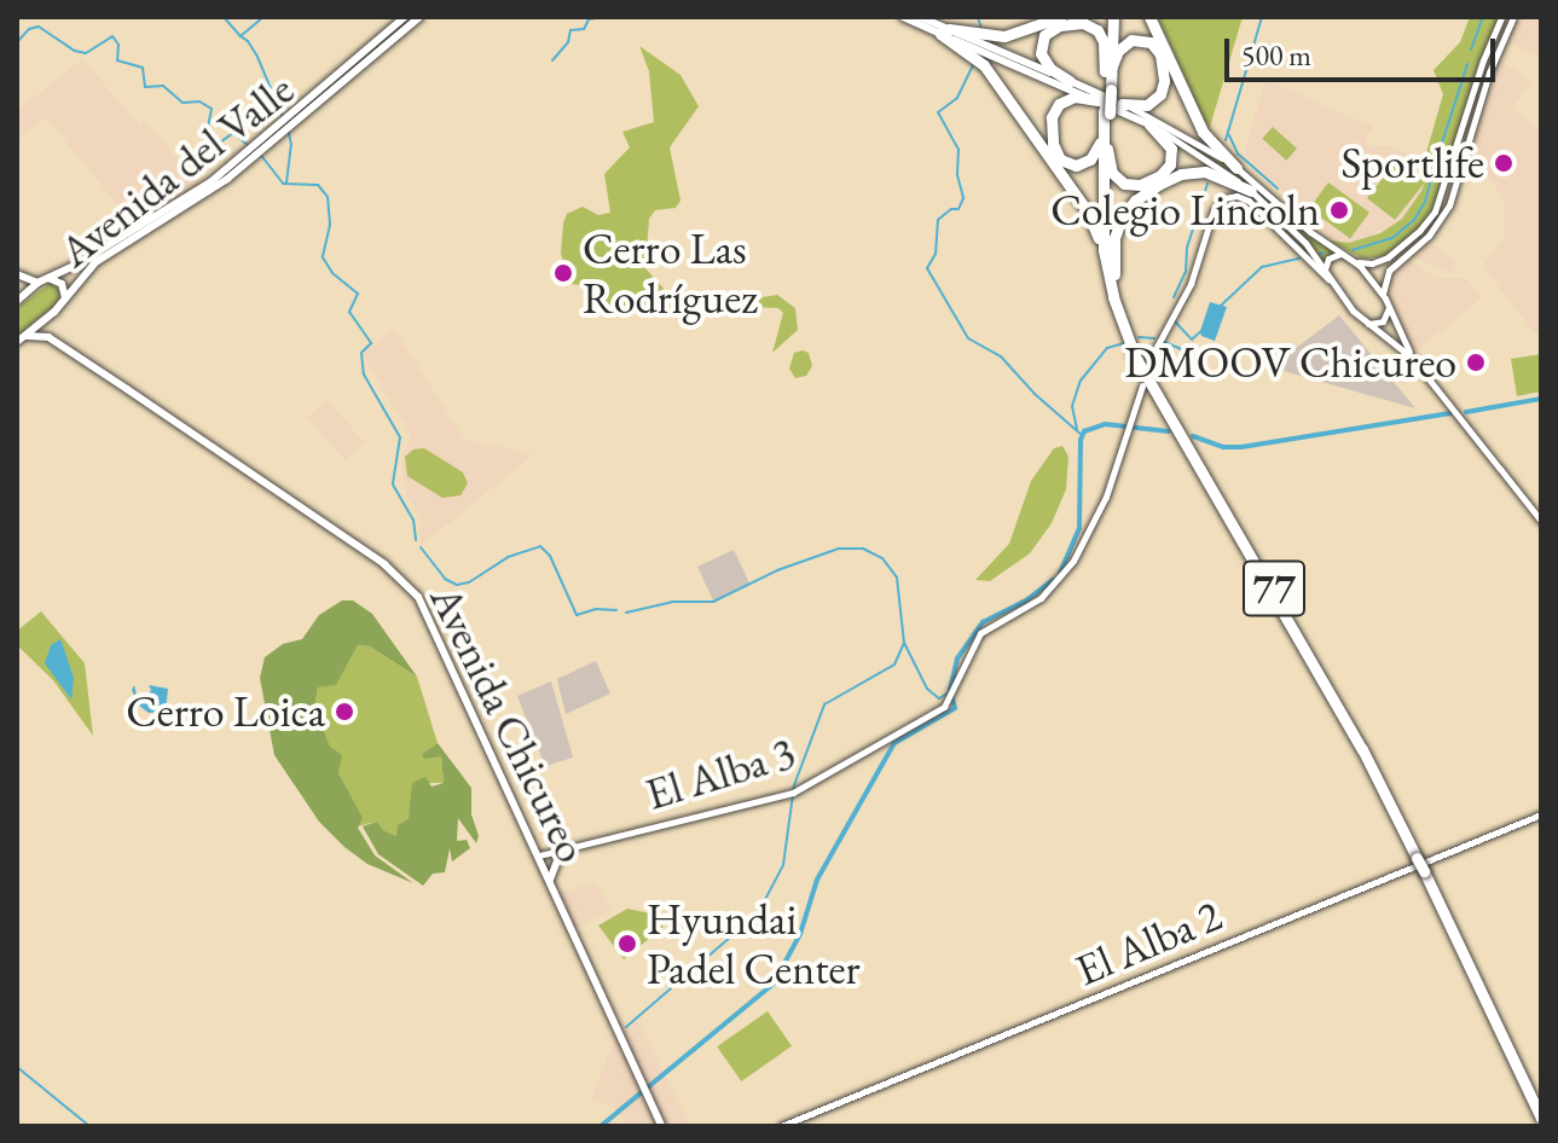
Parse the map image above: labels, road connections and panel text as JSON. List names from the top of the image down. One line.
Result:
{"streets":{"highway":["77"],"main road":["Avenida del Valle","Avenida Chicureo"],"street":["El Alba 3","El Alba 2"]},"crossings":[["Avenida del Valle","Avenida Chicureo"],["Avenida Chicureo","El Alba 3"]],"places":["Sportlife","Colegio Lincoln","Cerro Las Rodríguez","DMOOV Chicureo","Cerro Loica","Hyundai Padel Center"],"scale_bar":"500 m"}
